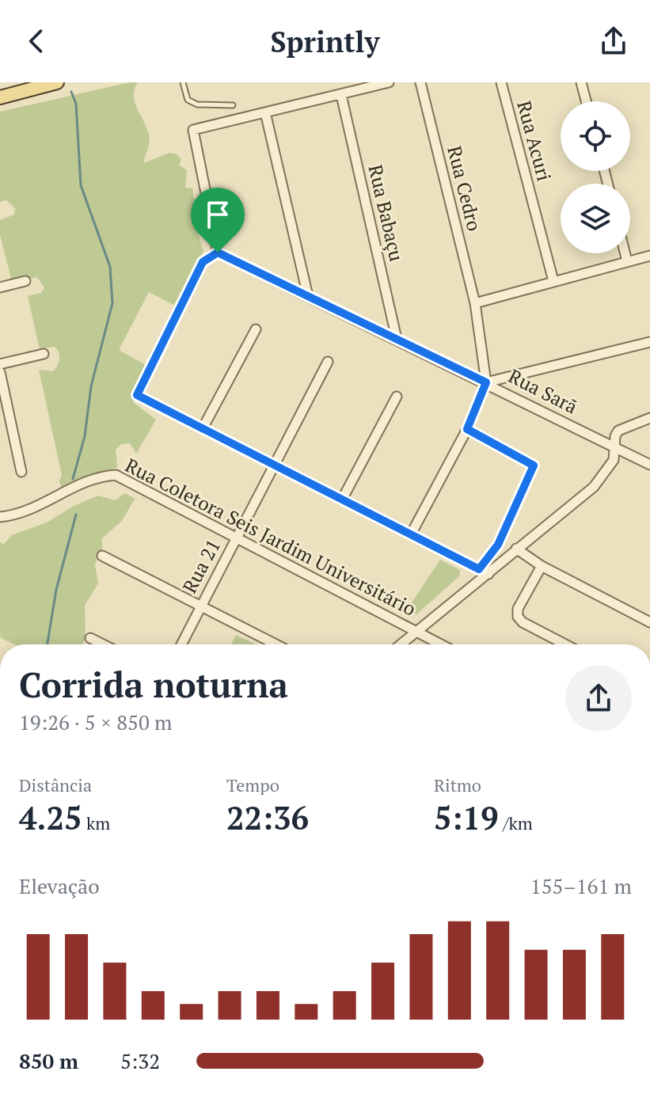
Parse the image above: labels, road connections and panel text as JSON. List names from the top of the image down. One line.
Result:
{"streets":{"street":["Rua Acuri","Rua Cedro","Rua Babaçu","Rua Sarã","Rua Coletora Seis Jardim Universitário","Rua 21"]},"crossings":[["Rua Cedro","Rua Sarã"],["Rua Babaçu","Rua Sarã"],["Rua Coletora Seis Jardim Universitário","Rua 21"]],"page":{"header":"Sprintly","heading":["Corrida noturna","19:26 · 5 × 850 m"],"stats":[["Distância","4.25 km"],["Tempo","22:36"],["Ritmo","5:19 /km"]],"chart":["Elevação","155–161 m"],"list":[{"name":"850 m","note":"5:32"}]}}
